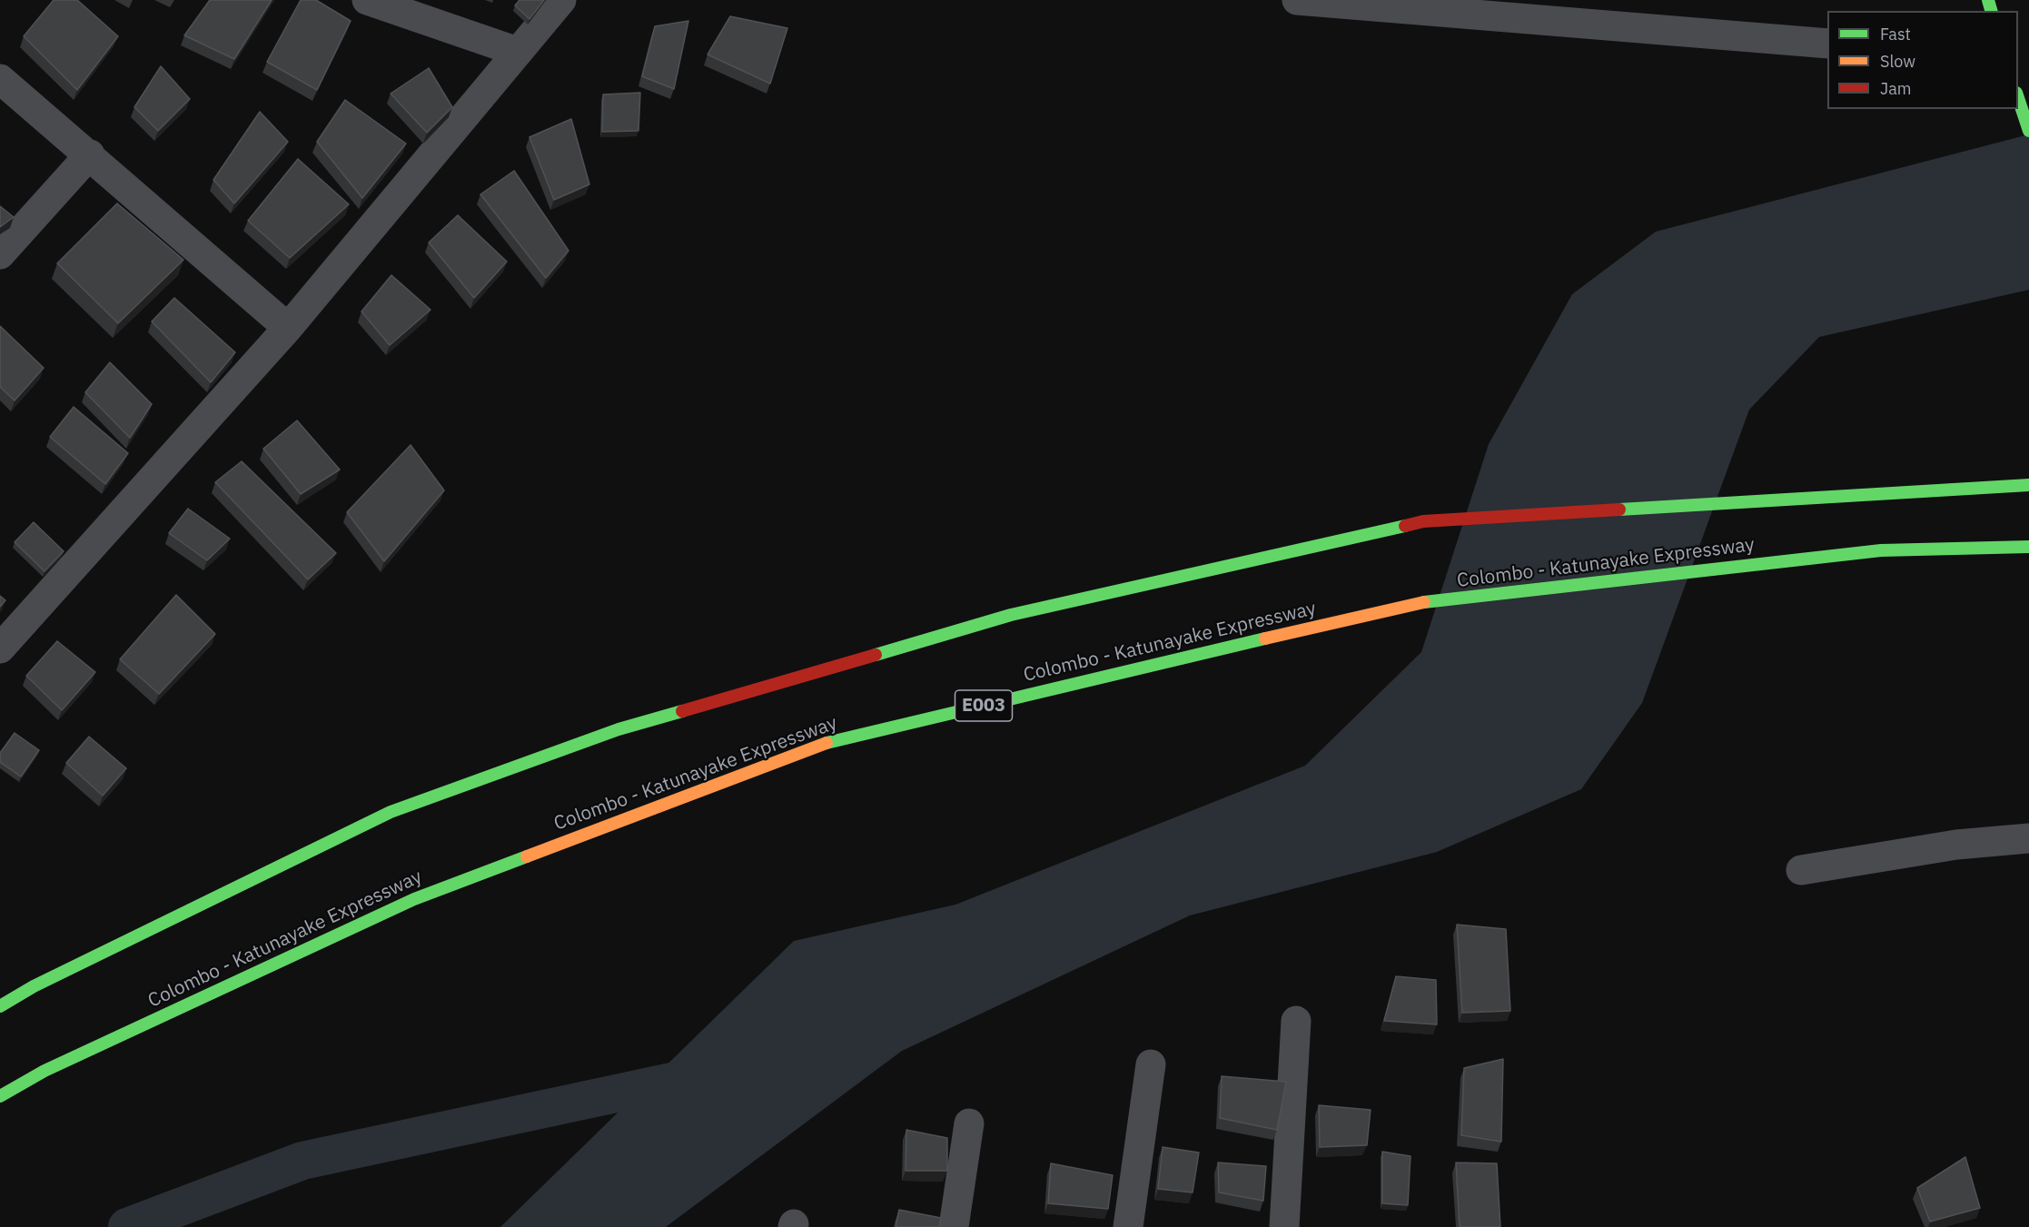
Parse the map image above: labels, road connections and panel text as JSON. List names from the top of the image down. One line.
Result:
{"streets":{"main road":["Colombo - Katunayake Expressway","E003"]},"legend":["Fast","Slow","Jam"]}
